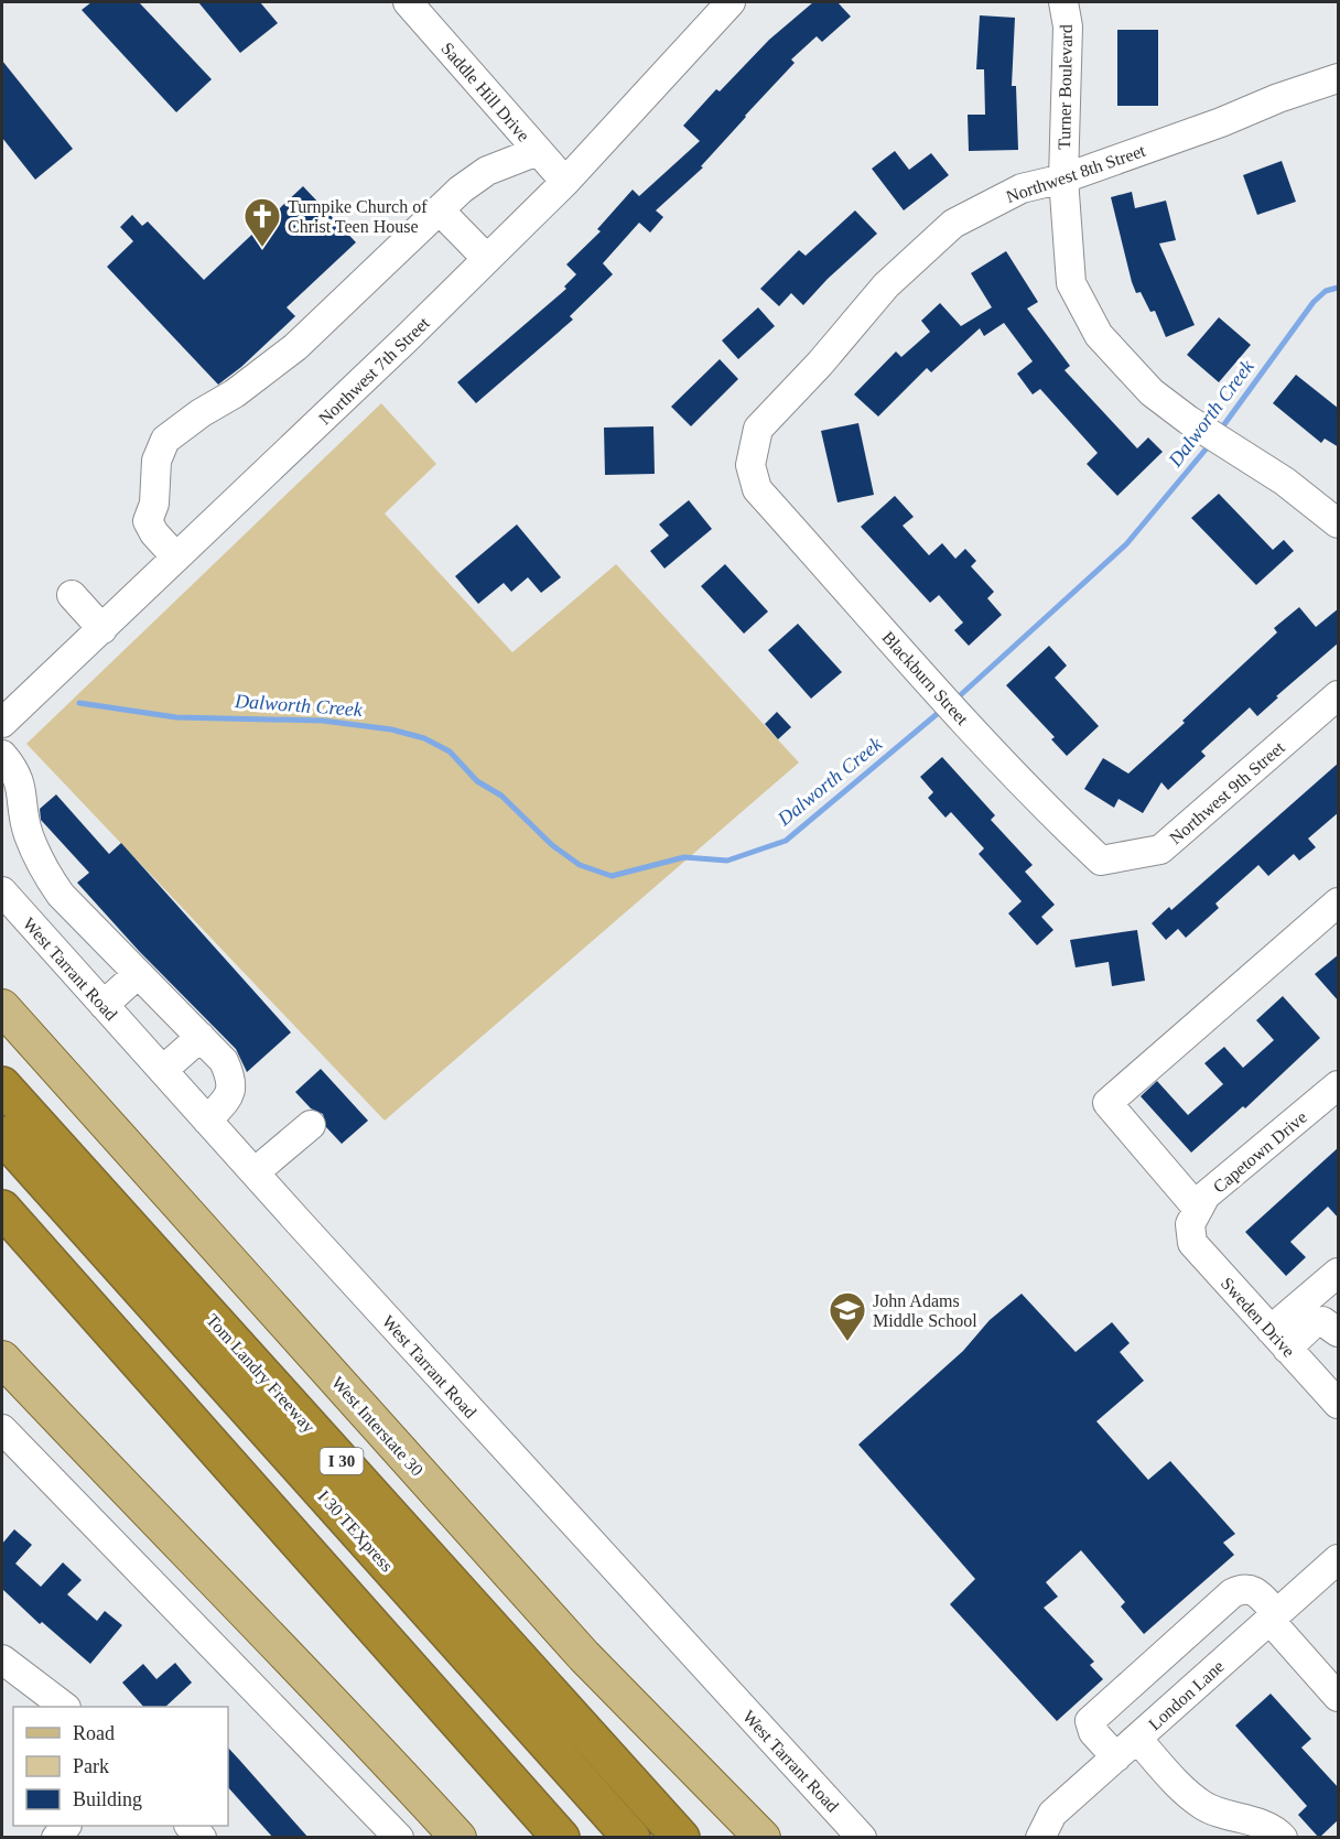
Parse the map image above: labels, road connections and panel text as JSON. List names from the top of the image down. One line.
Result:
{"streets":{"highway":["Tom Landry Freeway","I 30","I 30 TEXpress"],"main road":["West Interstate 30"],"street":["Turner Boulevard","Saddle Hill Drive","Northwest 8th Street","Northwest 7th Street","Blackburn Street","Northwest 9th Street","West Tarrant Road","Capetown Drive","Sweden Drive","London Lane"]},"crossings":[["Turner Boulevard","Northwest 8th Street"],["Saddle Hill Drive","Northwest 7th Street"],["Northwest 8th Street","Blackburn Street"],["Blackburn Street","Northwest 9th Street"],["Capetown Drive","Sweden Drive"]],"water":["Dalworth Creek"],"places":{"church":["Turnpike Church of Christ Teen House"],"school or university":["John Adams Middle School"]},"legend":["Road","Park","Building"]}
